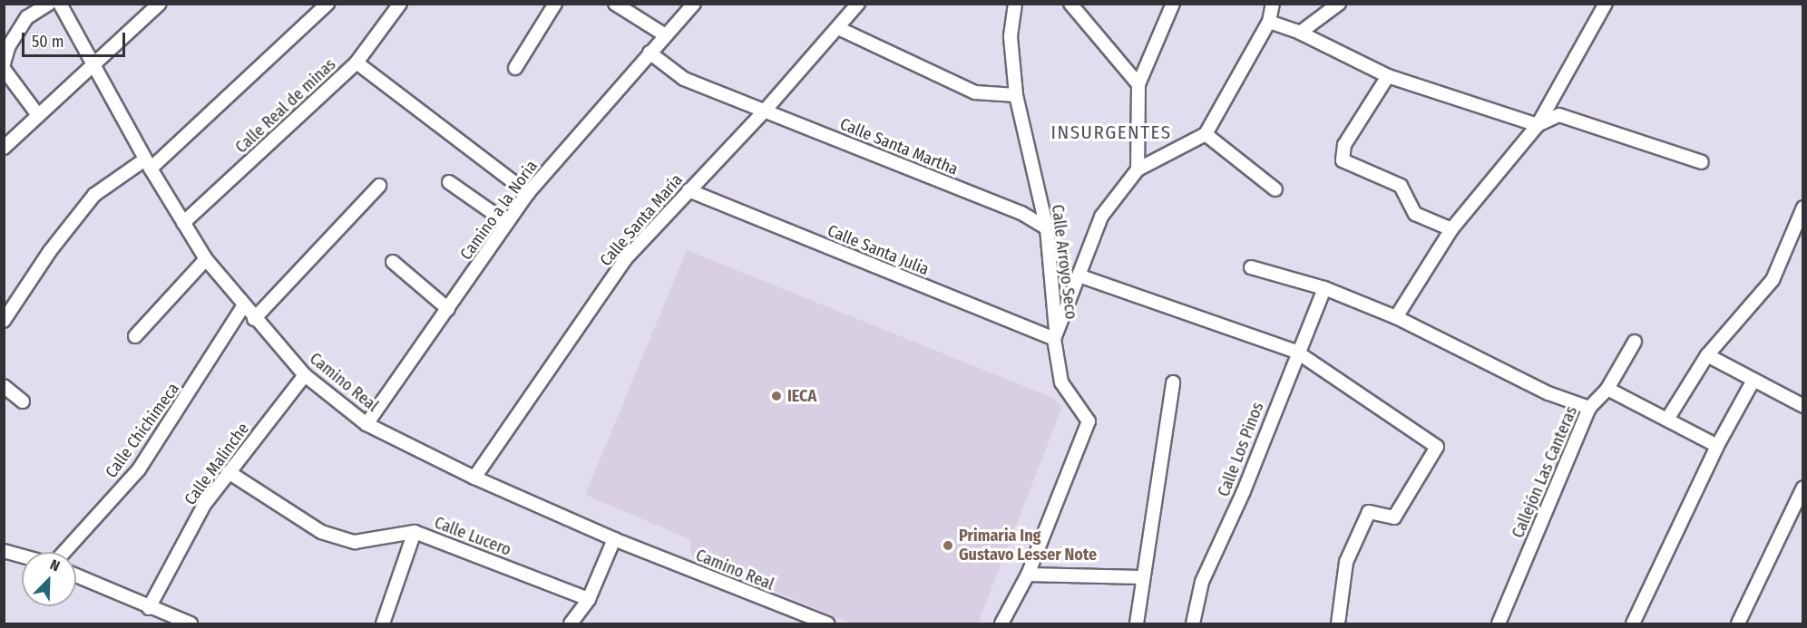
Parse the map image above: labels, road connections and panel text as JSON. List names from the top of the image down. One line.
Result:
{"streets":{"street":["Calle Real de minas","Calle Santa Martha","Camino a la Noria","Calle Santa María","Calle Santa Julia","Calle Arroyo Seco","Camino Real","Calle Chichimeca","Calle Los Pinos","Calle Malinche","Callejón Las Canteras","Calle Lucero"]},"crossings":[["Calle Real de minas","Camino Real"],["Calle Santa Martha","Camino a la Noria"],["Calle Santa Martha","Calle Santa María"],["Calle Santa Martha","Calle Arroyo Seco"],["Camino a la Noria","Camino Real"],["Calle Santa María","Calle Santa Julia"],["Calle Santa María","Camino Real"],["Calle Santa Julia","Calle Arroyo Seco"],["Camino Real","Calle Chichimeca"],["Camino Real","Calle Malinche"],["Calle Malinche","Calle Lucero"]],"districts":["INSURGENTES"],"places":["IECA","Primaria Ing Gustavo Lesser Note"],"scale_bar":"50 m","north":"top right"}
